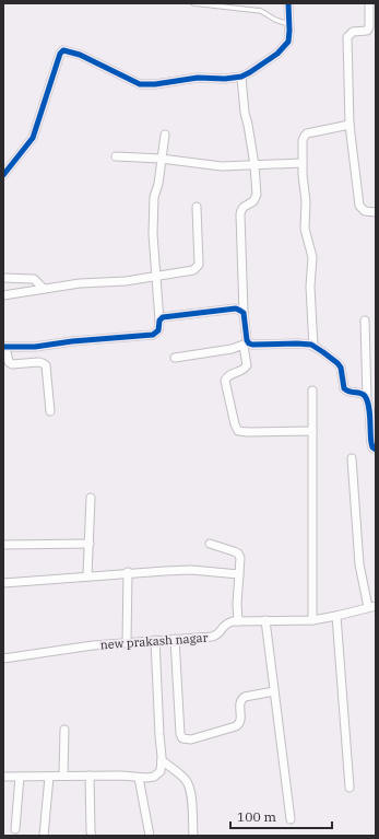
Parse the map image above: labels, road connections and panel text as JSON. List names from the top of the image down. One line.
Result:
{"streets":{"street":["new prakash nagar"]},"scale_bar":"100 m"}
